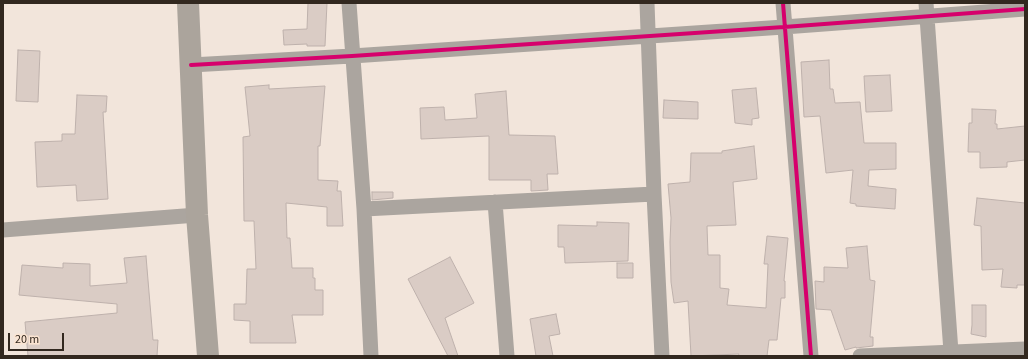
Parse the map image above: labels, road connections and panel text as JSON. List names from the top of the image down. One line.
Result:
{"scale_bar":"20 m"}
